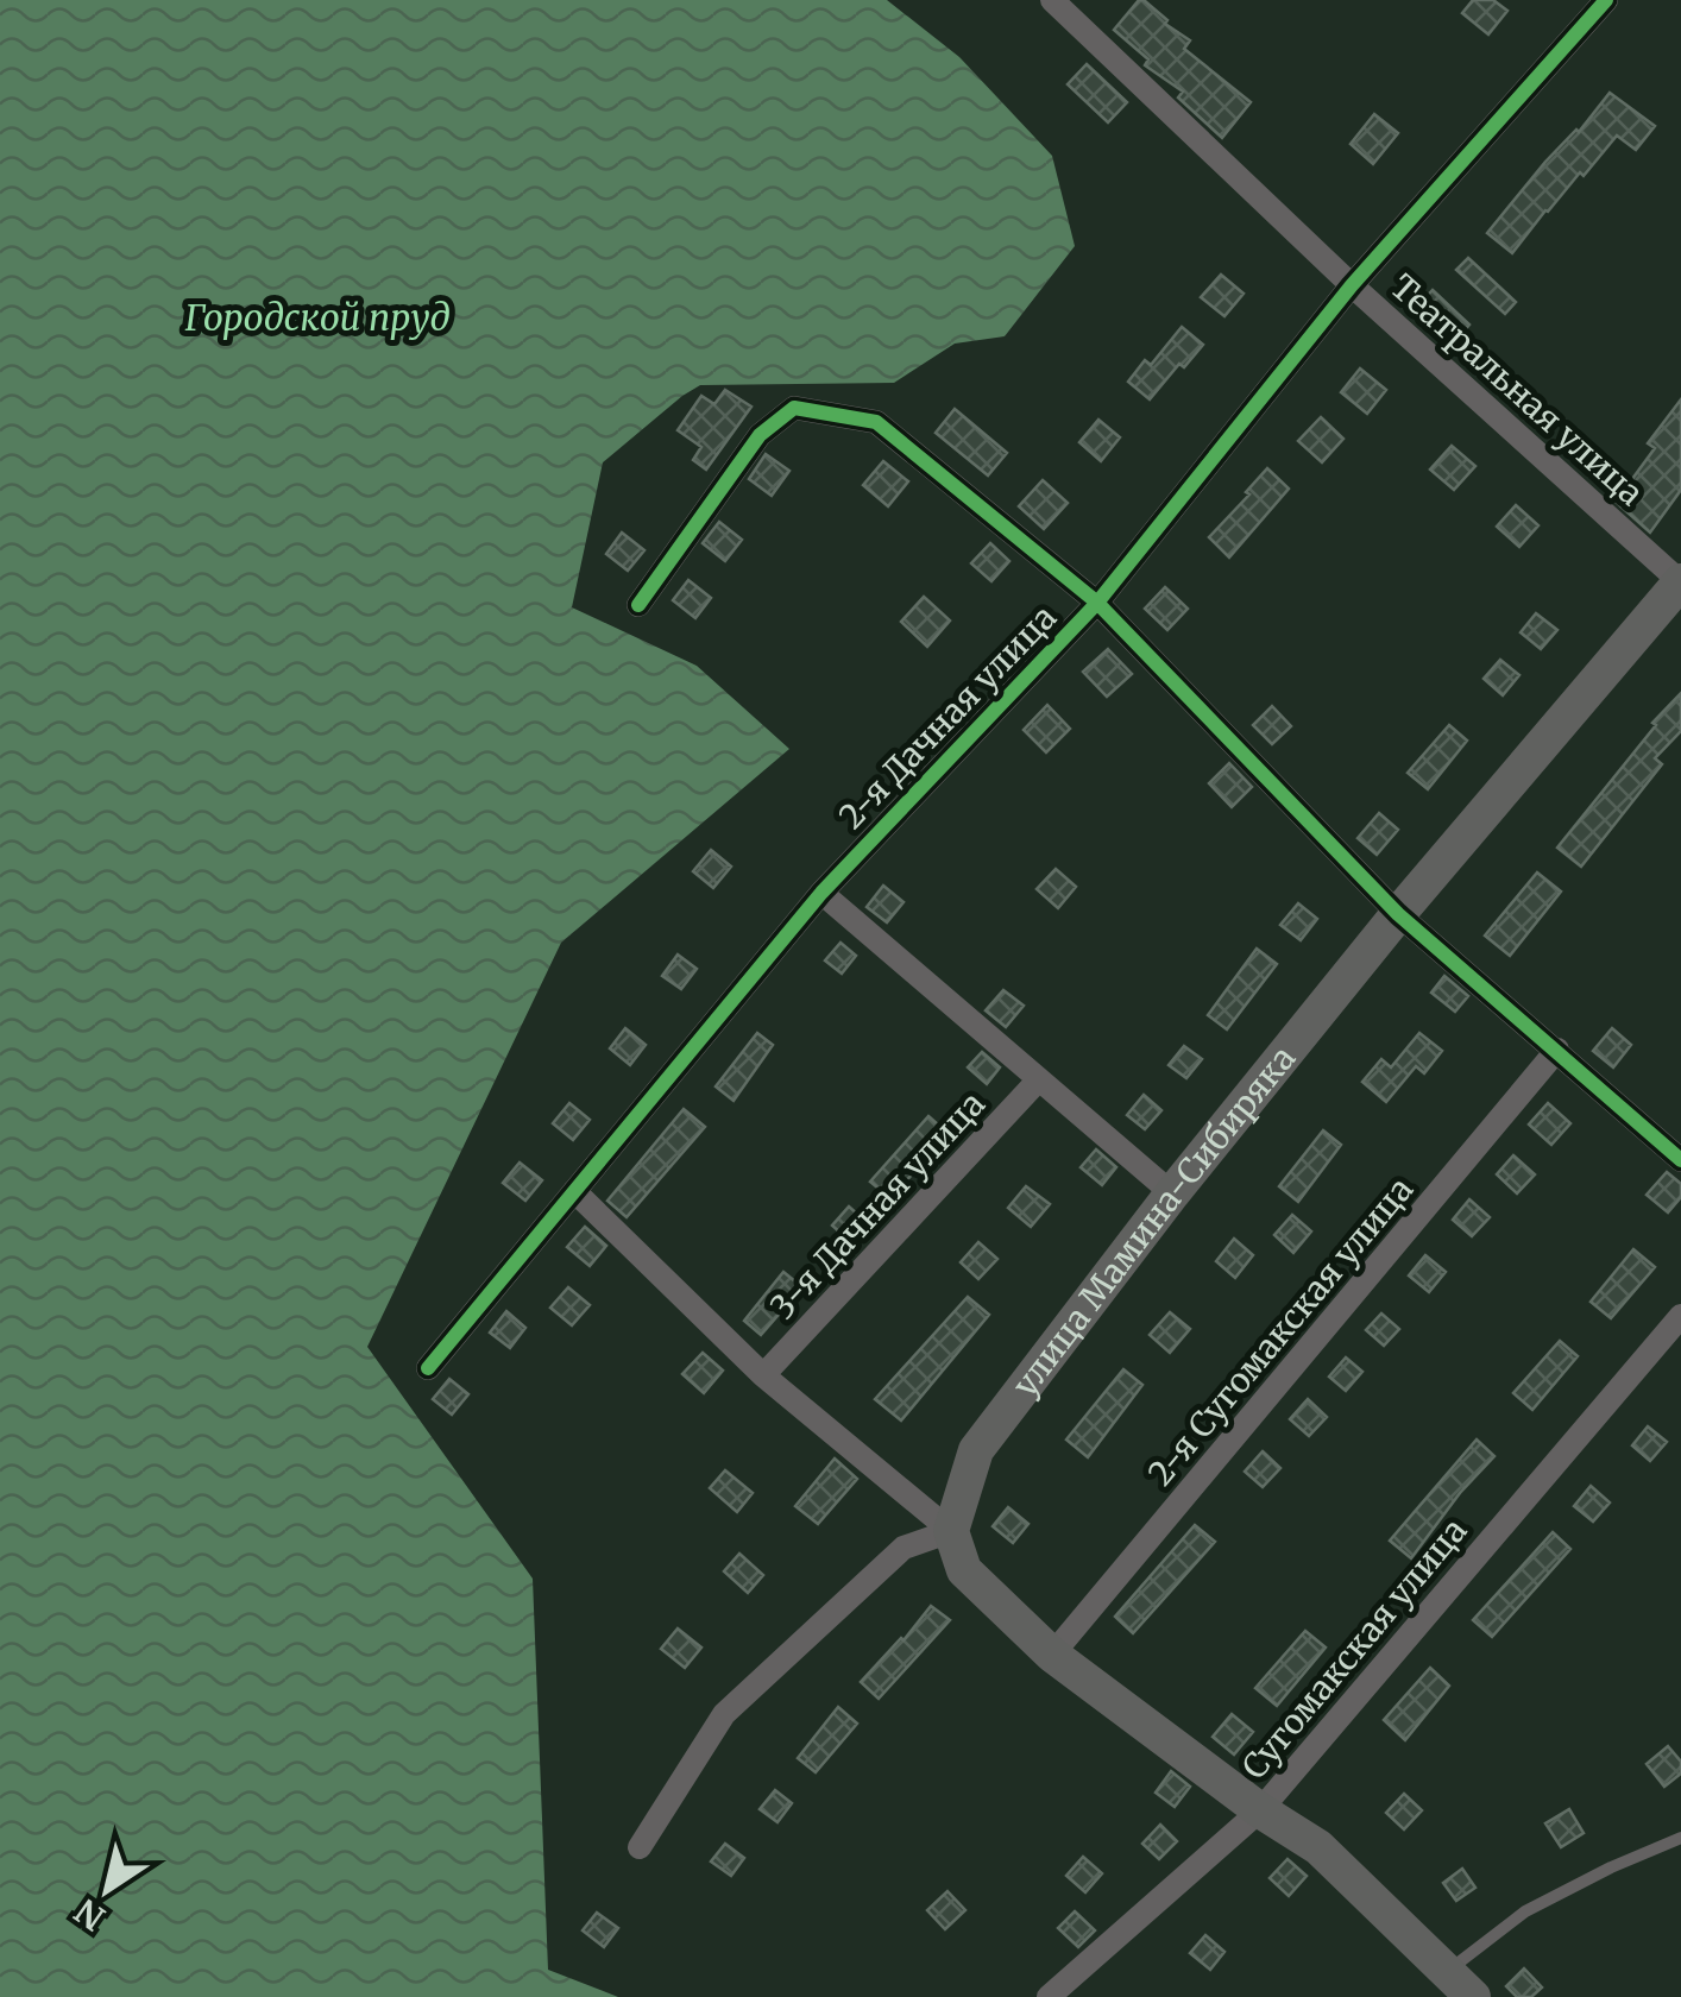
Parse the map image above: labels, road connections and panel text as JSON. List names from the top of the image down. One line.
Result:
{"streets":{"main road":["улица Мамина-Сибиряка"],"street":["Театральная улица","2-я Дачная улица","3-я Дачная улица","2-я Сугомакская улица","Сугомакская улица"]},"crossings":[["Театральная улица","2-я Дачная улица"],["Театральная улица","улица Мамина-Сибиряка"]],"water":["Городской пруд"],"north":"bottom left"}
